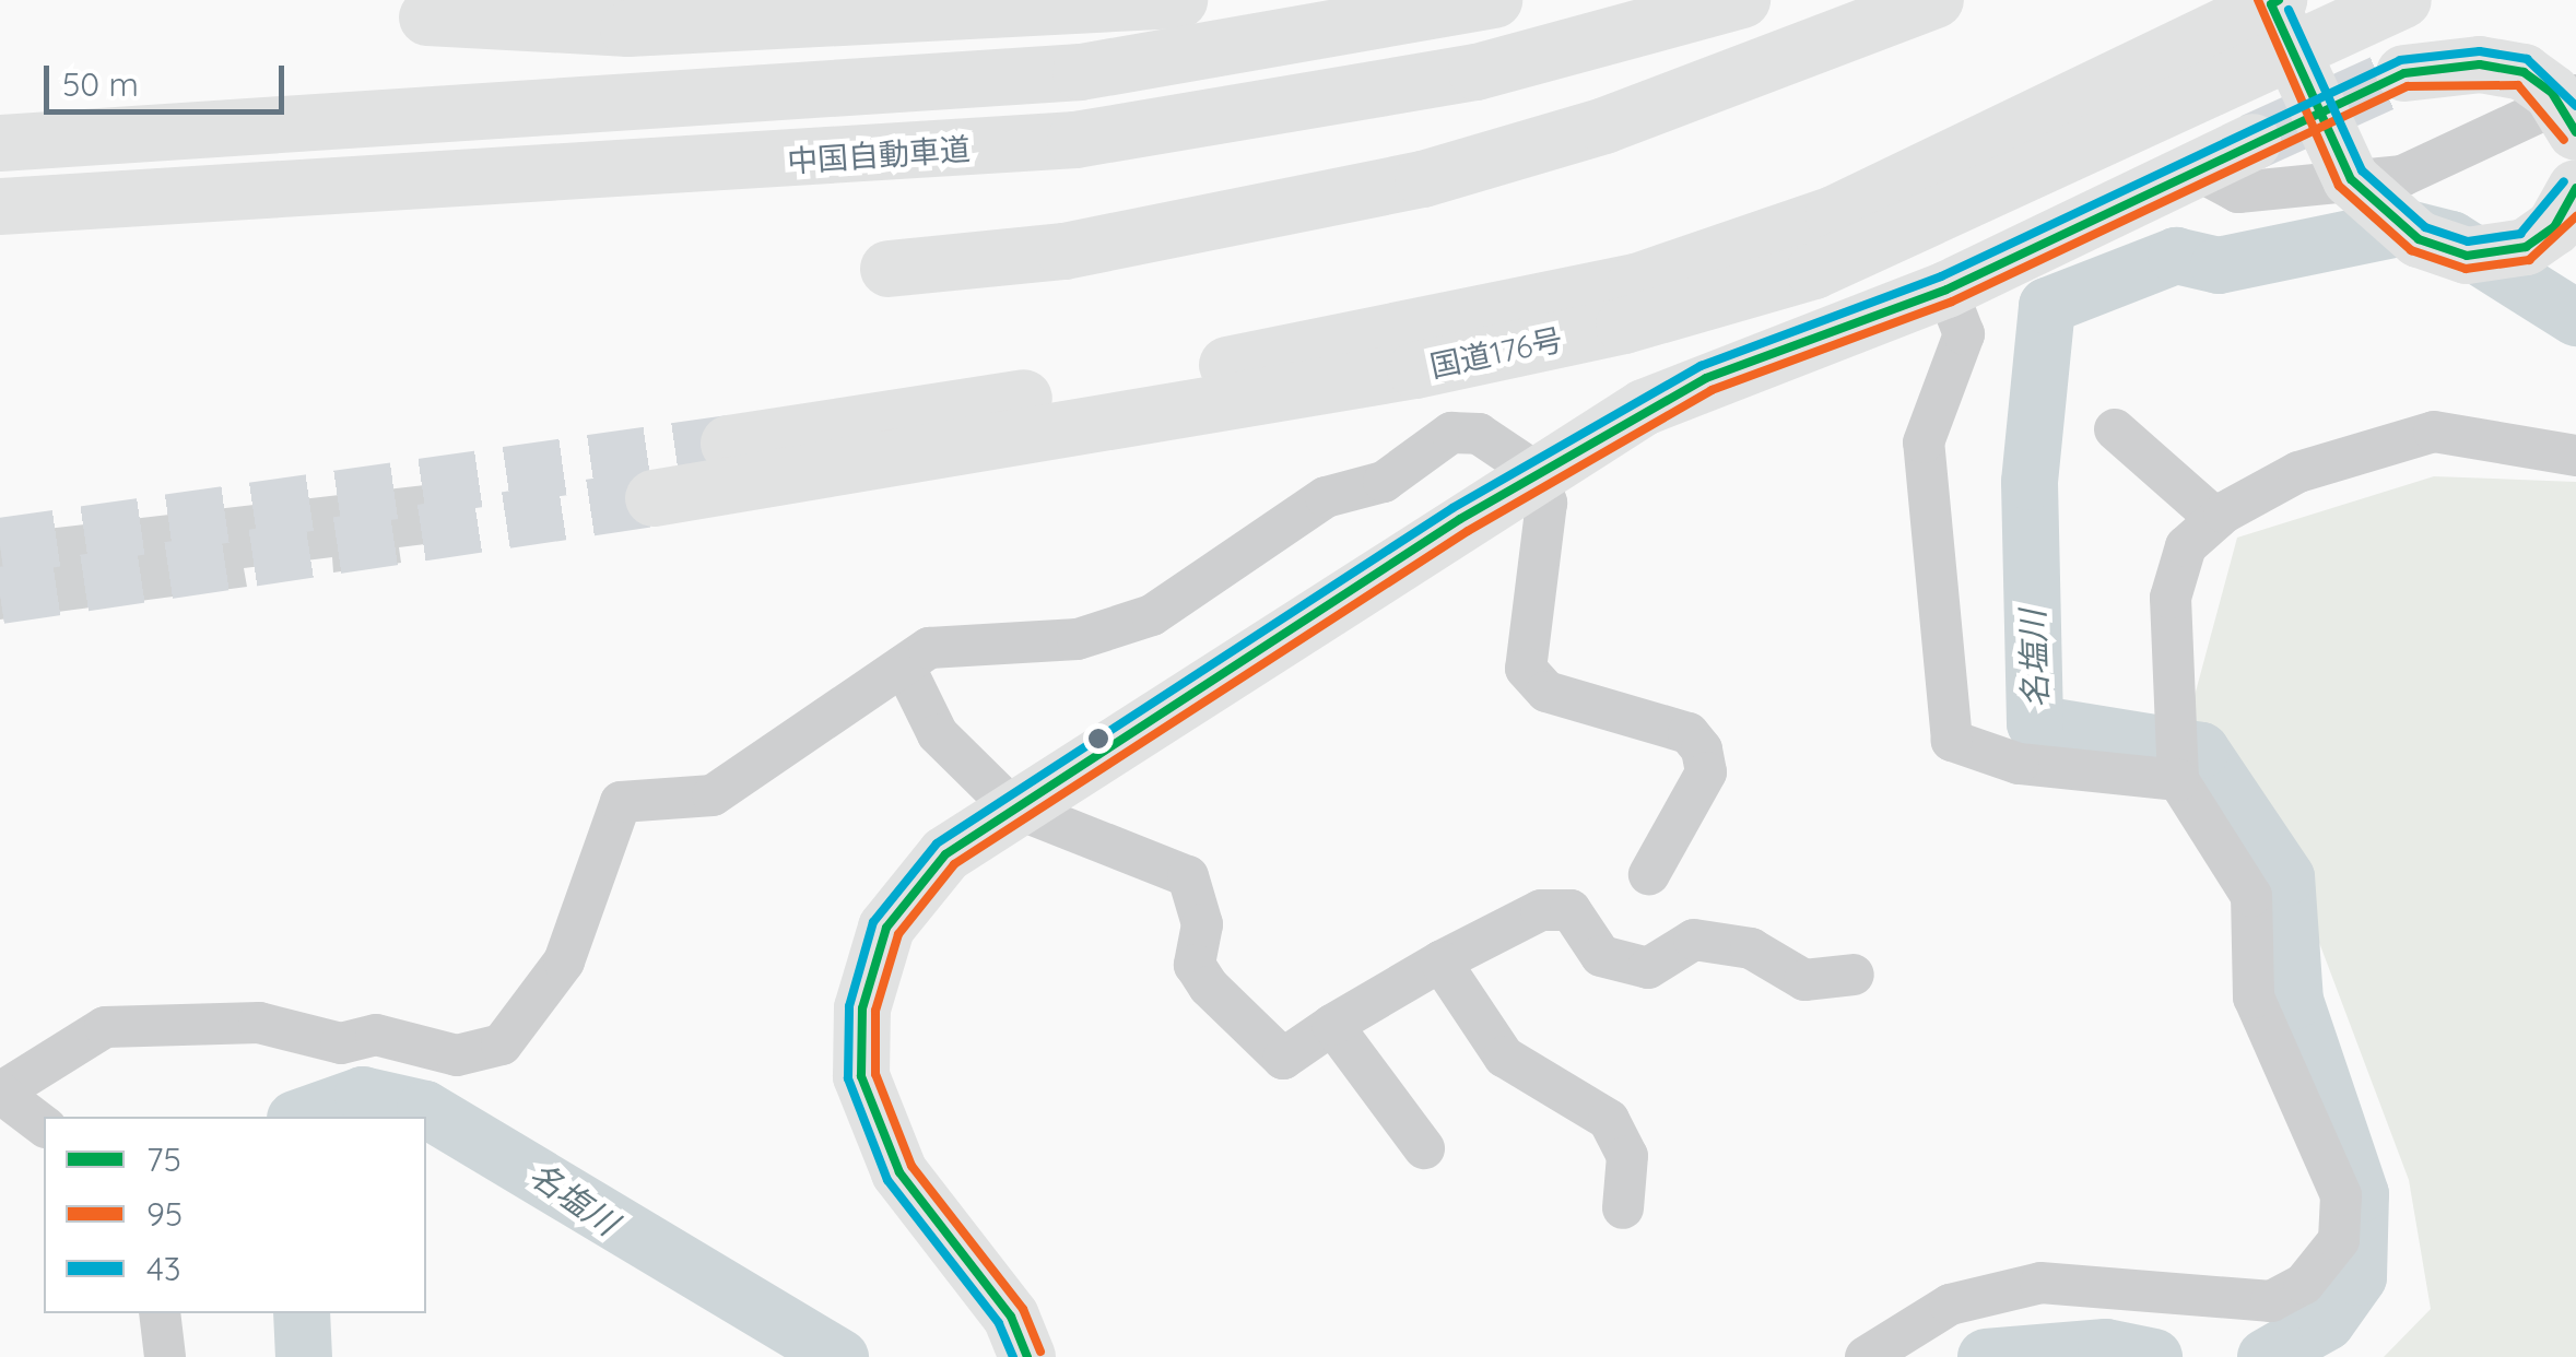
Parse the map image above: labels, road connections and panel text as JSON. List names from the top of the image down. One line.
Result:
{"streets":{"highway":["中国自動車道","国道176号"]},"water":["名塩川"],"lines":["transit line 75","transit line 95","transit line 43"],"legend":["75","95","43"],"scale_bar":"50 m"}
